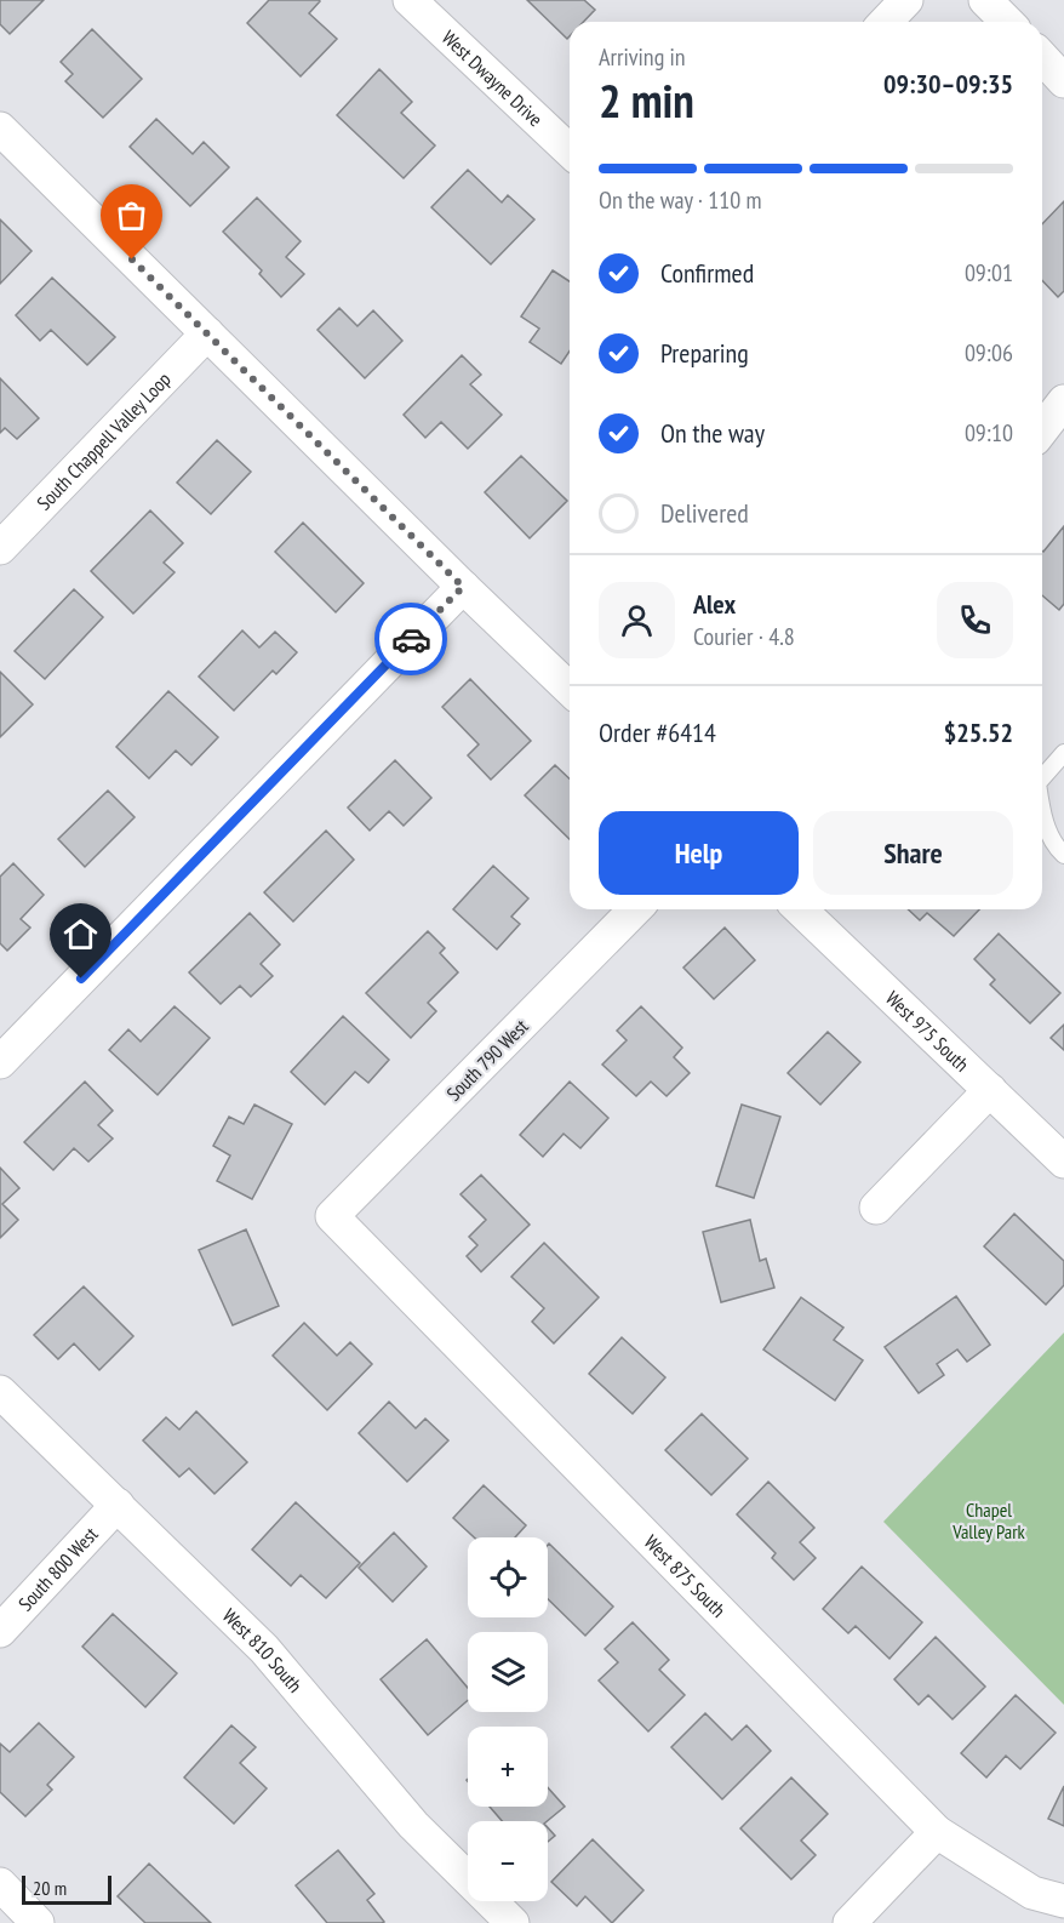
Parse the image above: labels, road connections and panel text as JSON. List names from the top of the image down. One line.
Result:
{"streets":{"street":["West Dwayne Drive","South Chappell Valley Loop","West 975 South","South 790 West","South 800 West","West 875 South","West 810 South"]},"crossings":[["South 790 West","West 875 South"],["South 800 West","West 810 South"]],"parks":["Chapel Valley Park"],"scale_bar":"20 m","page":{"heading":["2 min","Arriving in","09:30–09:35"],"panel":["Alex","Courier · 4.8","Order #6414","$25.52"],"bar":"On the way · 110 m","list":[["Confirmed","09:01"],["Preparing","09:06"],["On the way","09:10"],"Delivered"],"buttons":["Help","Share"],"map_buttons":["+","−"],"scale":"20 m"}}
